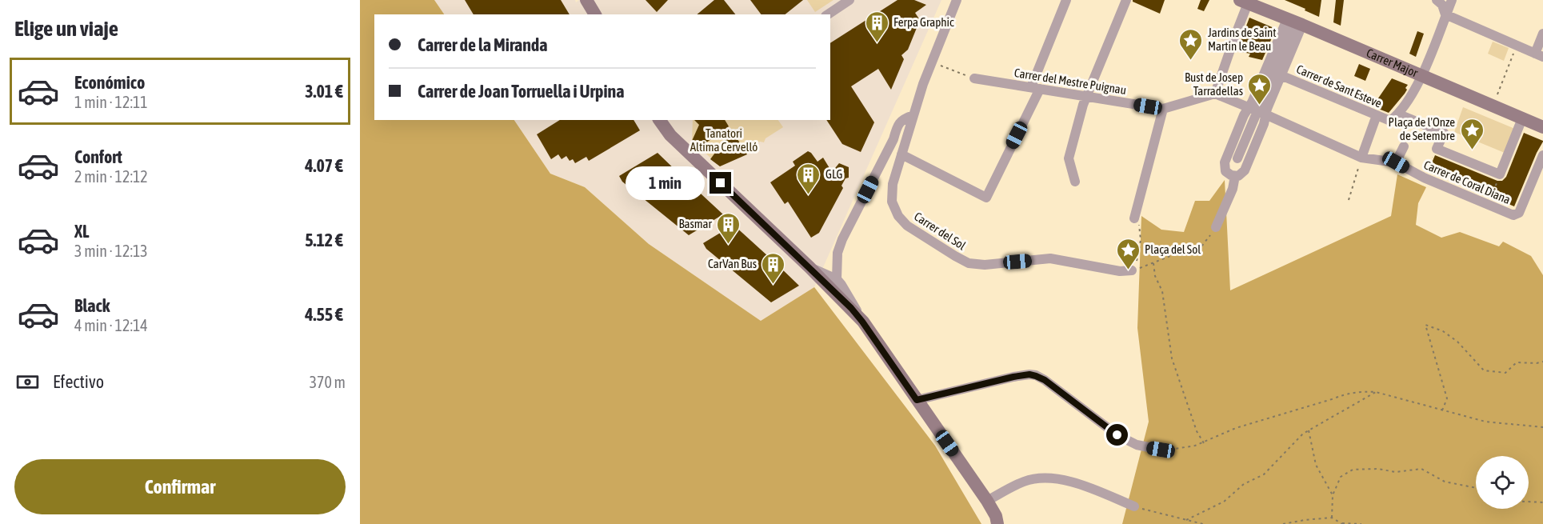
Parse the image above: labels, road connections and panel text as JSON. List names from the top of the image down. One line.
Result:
{"streets":{"street":["Carrer Major","Carrer del Mestre Puignau","Carrer de Sant Esteve","Carrer de Coral Diana","Carrer del Sol"]},"parks":["Tanatori Altima Cervelló"],"places":{"building":["Ferpa Graphic","GLG","Basmar","CarVan Bus"],"place":["Jardins de Saint Martin le Beau","Bust de Josep Tarradellas","Plaça de l'Onze de Setembre","Plaça del Sol"]},"page":{"heading":"Elige un viaje","banner":["Carrer de la Miranda","Carrer de Joan Torruella i Urpina"],"list":[{"name":"Económico","note":"1 min · 12:11","value":"3.01 €"},{"name":"Confort","note":"2 min · 12:12","value":"4.07 €"},{"name":"XL","note":"3 min · 12:13","value":"5.12 €"},{"name":"Black","note":"4 min · 12:14","value":"4.55 €"}],"bubble":"1 min","pay":["Efectivo","370 m"],"buttons":"Confirmar"}}
